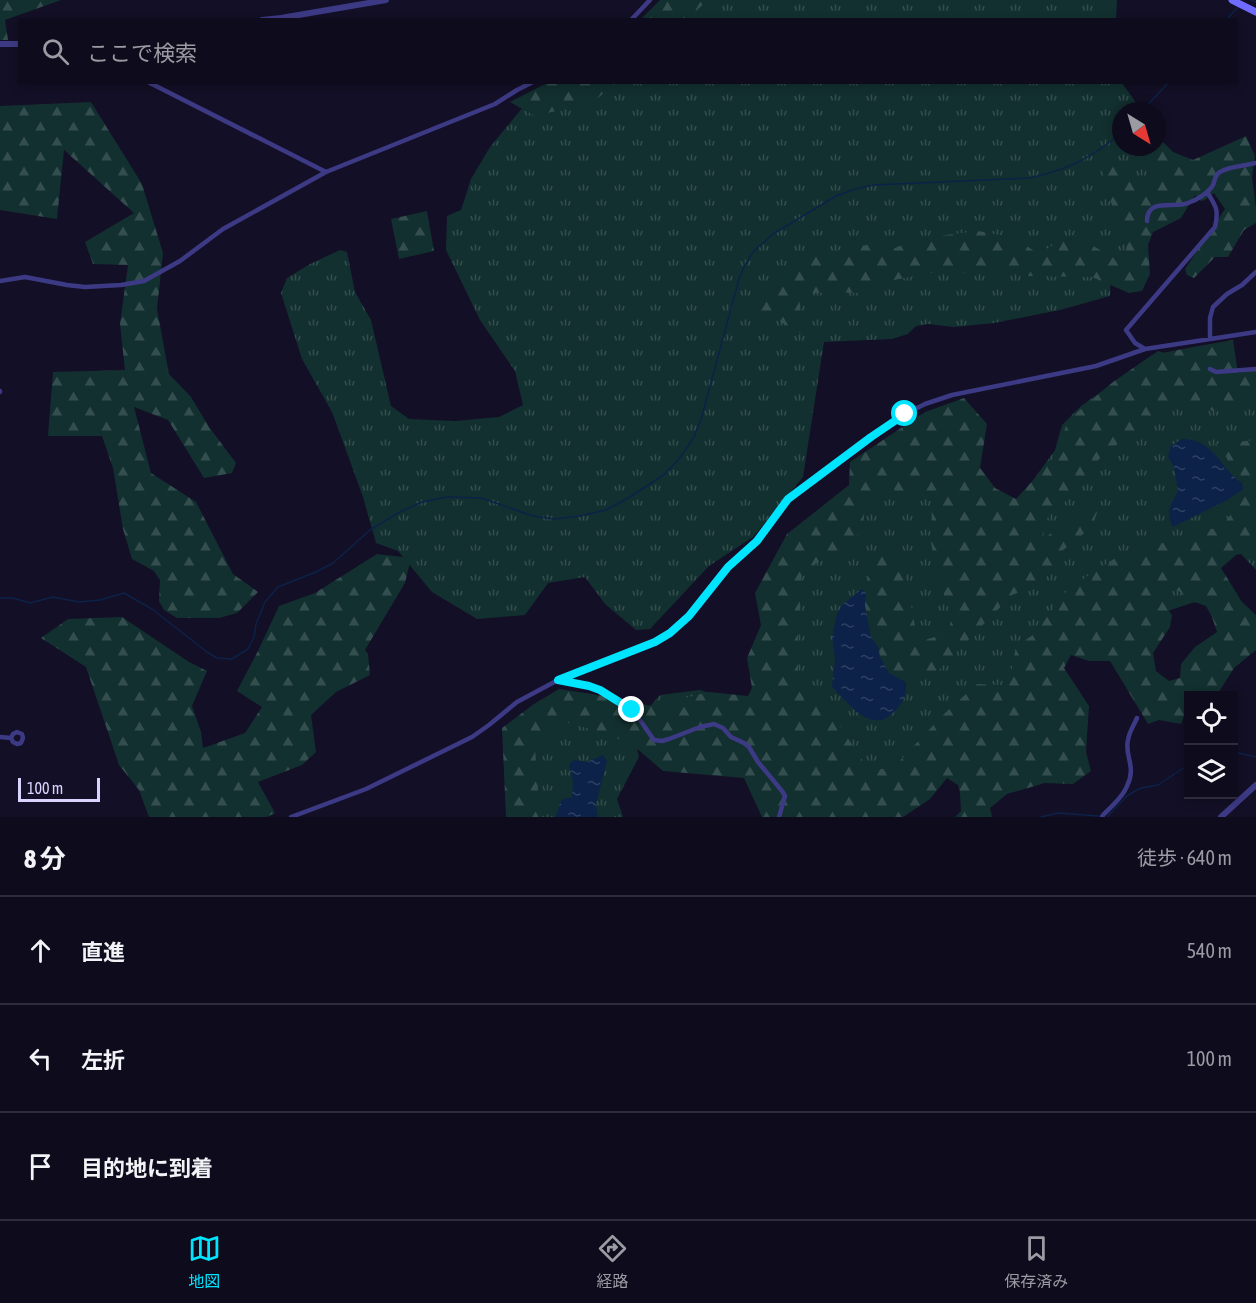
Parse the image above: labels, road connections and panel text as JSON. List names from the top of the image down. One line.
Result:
{"scale_bar":"100 m","north":"bottom right","page":{"search":"ここで検索","scale":"100 m","heading":["8 分","徒歩 · 640 m"],"list":[["直進","540 m"],["左折","100 m"],"目的地に到着"],"nav":["地図","経路","保存済み"]}}
